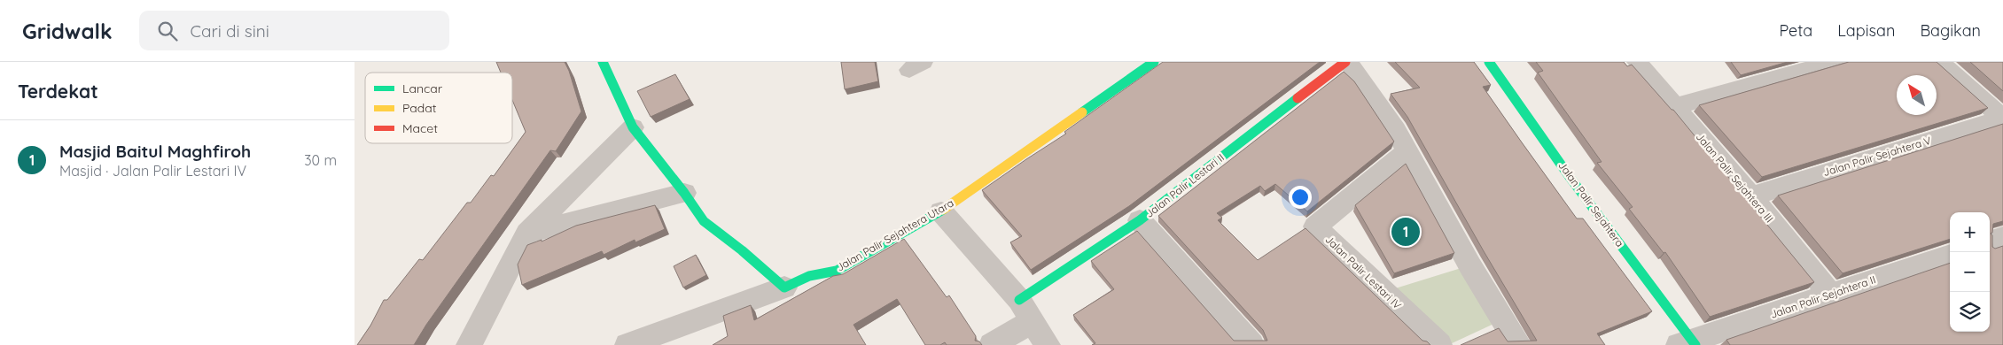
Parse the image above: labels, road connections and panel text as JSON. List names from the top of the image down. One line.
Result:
{"streets":{"street":["Jalan Palir Sejahtera V","Jalan Palir Sejahtera III","Jalan Palir Lestari II","Jalan Palir Sejahtera","Jalan Palir Sejahtera Utara","Jalan Palir Lestari IV","Jalan Palir Sejahtera II"]},"crossings":[["Jalan Palir Sejahtera V","Jalan Palir Sejahtera III"],["Jalan Palir Sejahtera III","Jalan Palir Sejahtera II"],["Jalan Palir Sejahtera","Jalan Palir Sejahtera II"]],"legend":["Lancar","Padat","Macet"],"north":"top left","page":{"header":"Gridwalk","search":"Cari di sini","nav":["Peta","Lapisan","Bagikan"],"heading":"Terdekat","list":[{"mark":"1","name":"Masjid Baitul Maghfiroh","note":"Masjid · Jalan Palir Lestari IV","value":"30 m"}],"map_buttons":["+","−"],"pins":"1"}}
